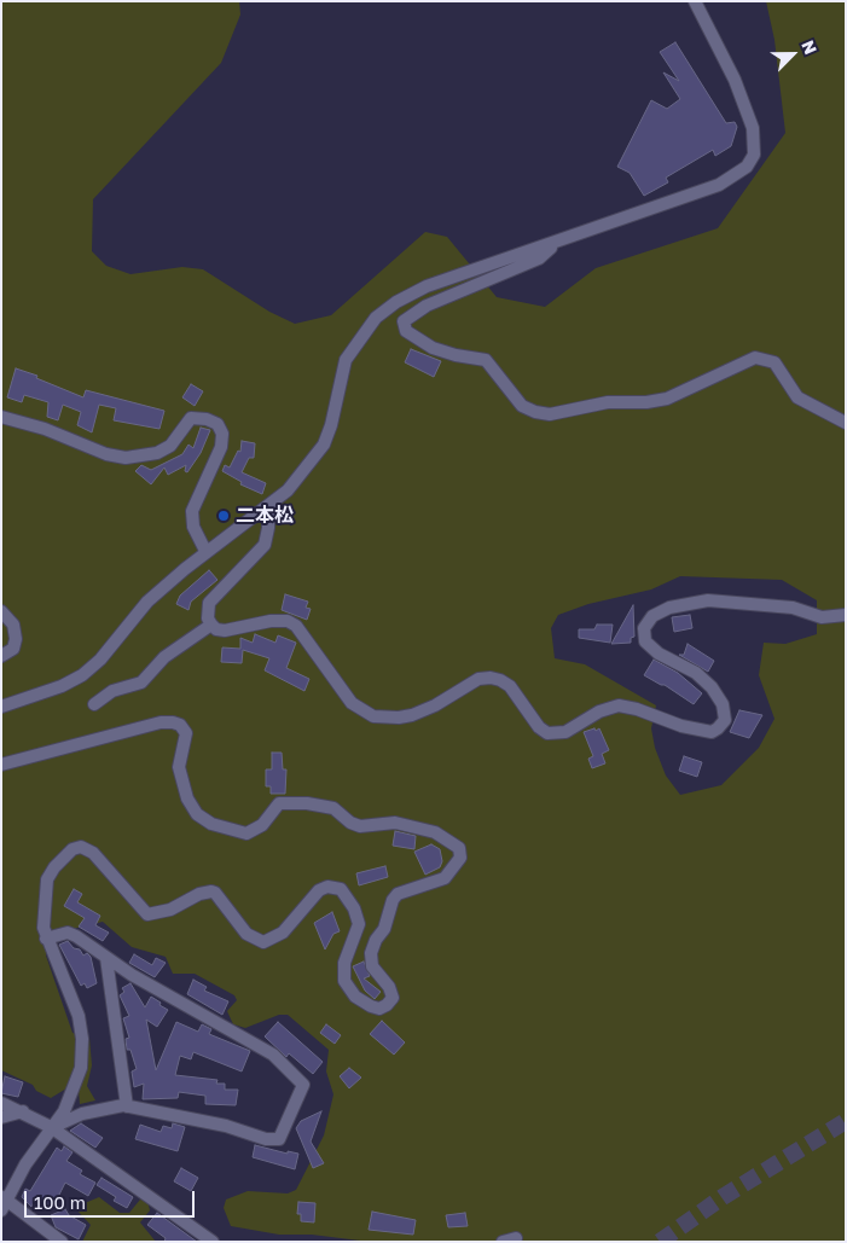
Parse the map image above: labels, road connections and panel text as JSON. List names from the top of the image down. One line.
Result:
{"places":["二本松"],"scale_bar":"100 m","north":"top right"}
